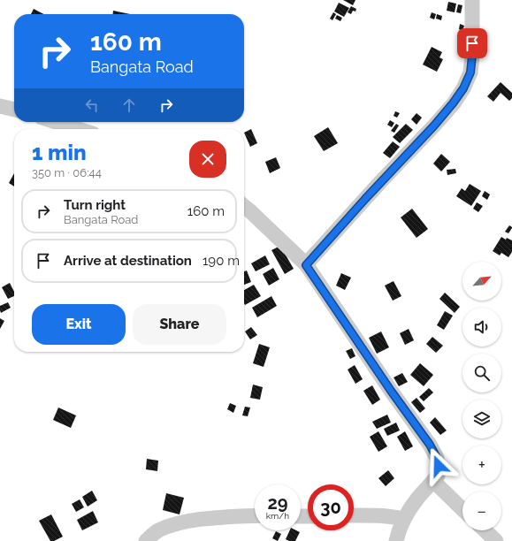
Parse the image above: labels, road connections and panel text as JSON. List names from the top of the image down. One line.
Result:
{"north":"top right","page":{"turn":["160 m","Bangata Road"],"heading":["1 min","350 m · 06:44"],"list":[{"name":"Turn right","note":"Bangata Road","value":"160 m"},{"name":"Arrive at destination","value":"190 m"}],"map_buttons":["+","−"],"buttons":["Exit","Share"],"speed":"29 km/h","limit":"30"}}
